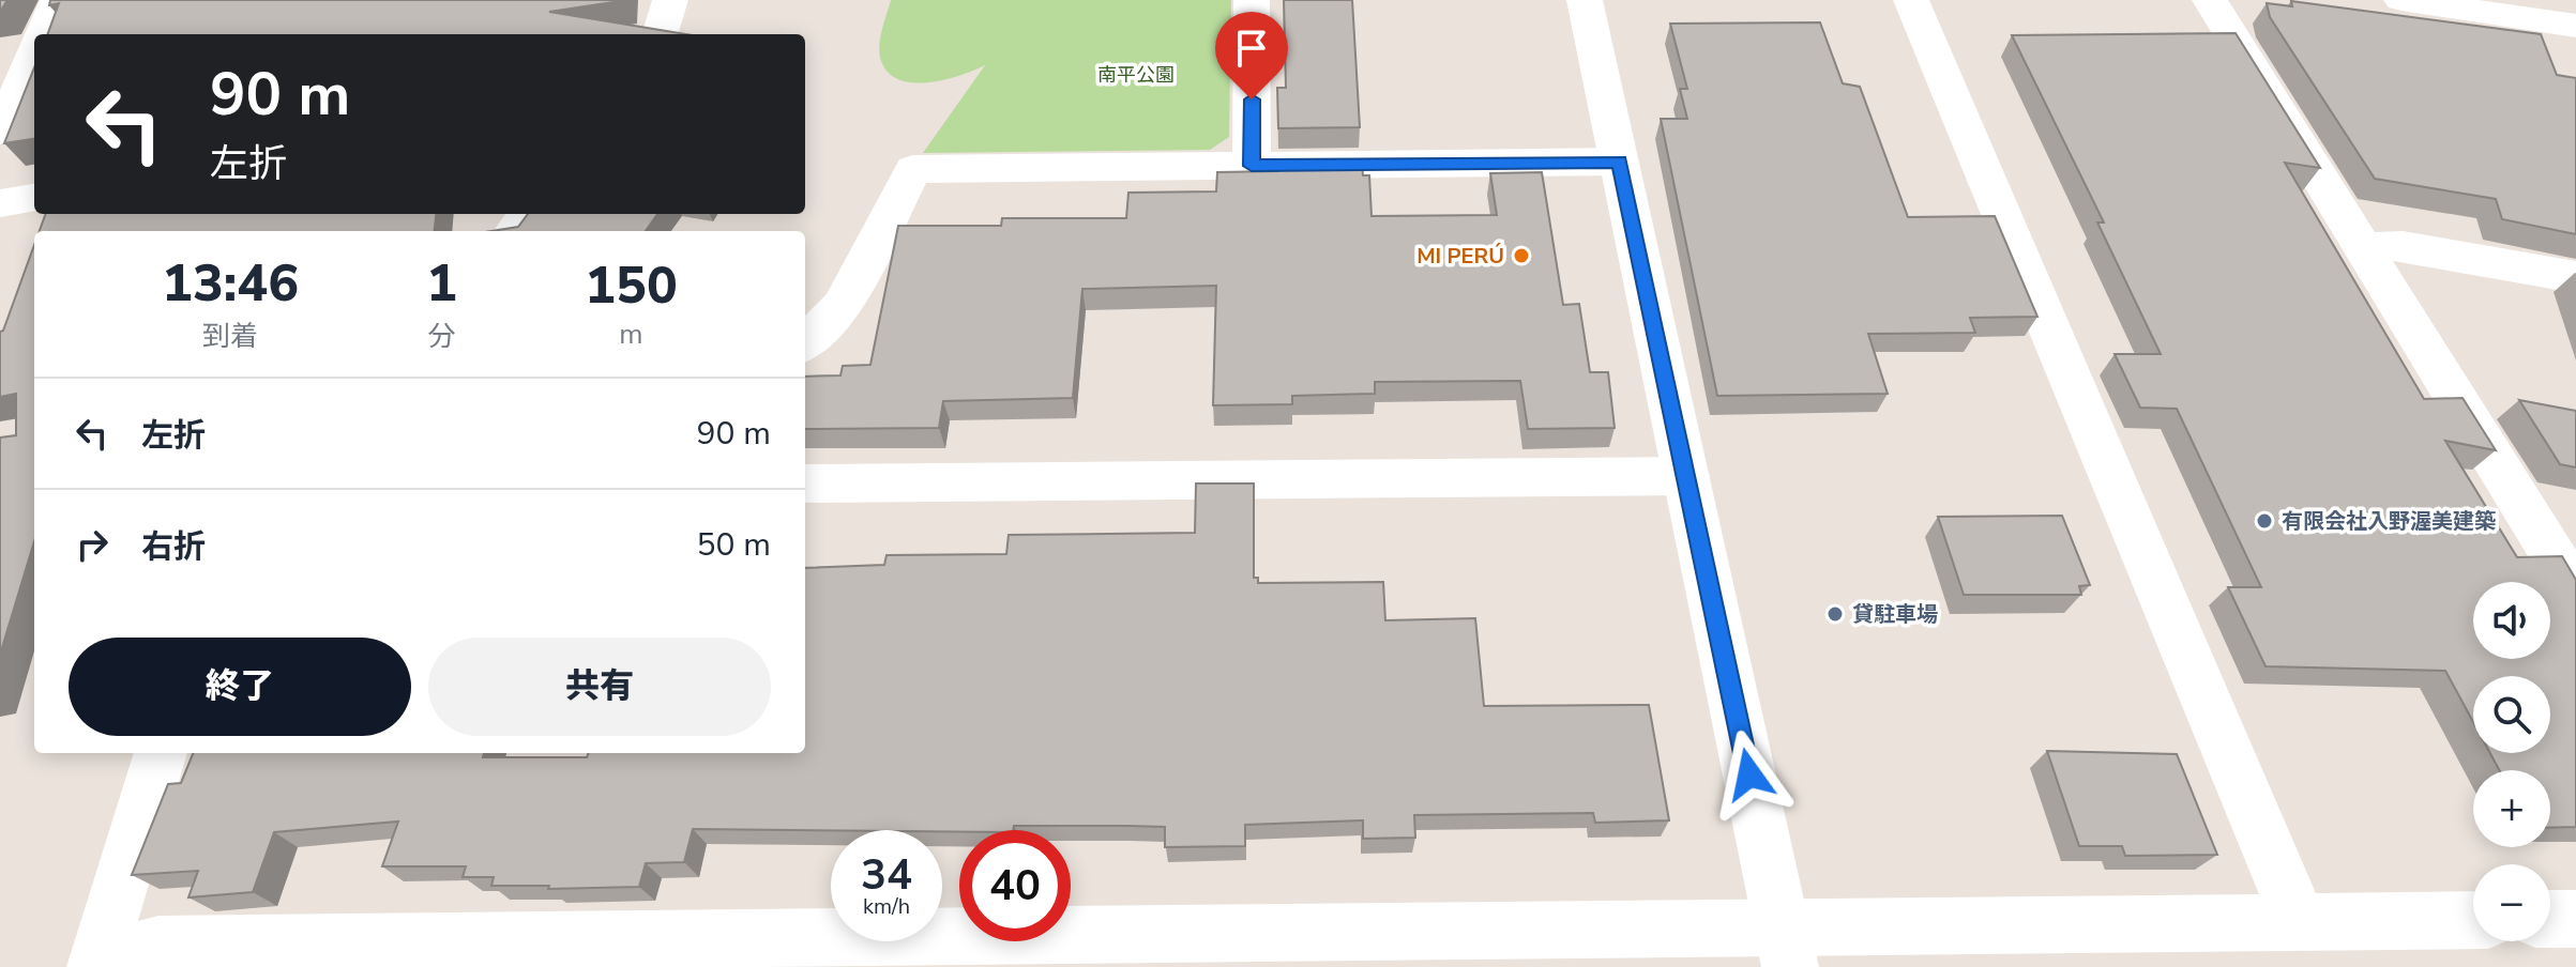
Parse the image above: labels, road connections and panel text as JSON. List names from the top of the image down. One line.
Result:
{"parks":["南平公園"],"places":["MI PERÚ","有限会社入野渥美建築","貸駐車場"],"page":{"turn":["90 m","左折"],"eta":["13:46","到着","1","分","150","m"],"list":[{"name":"左折","value":"90 m"},{"name":"右折","value":"50 m"}],"map_buttons":["+","−"],"buttons":["終了","共有"],"speed":"34 km/h","limit":"40"}}
